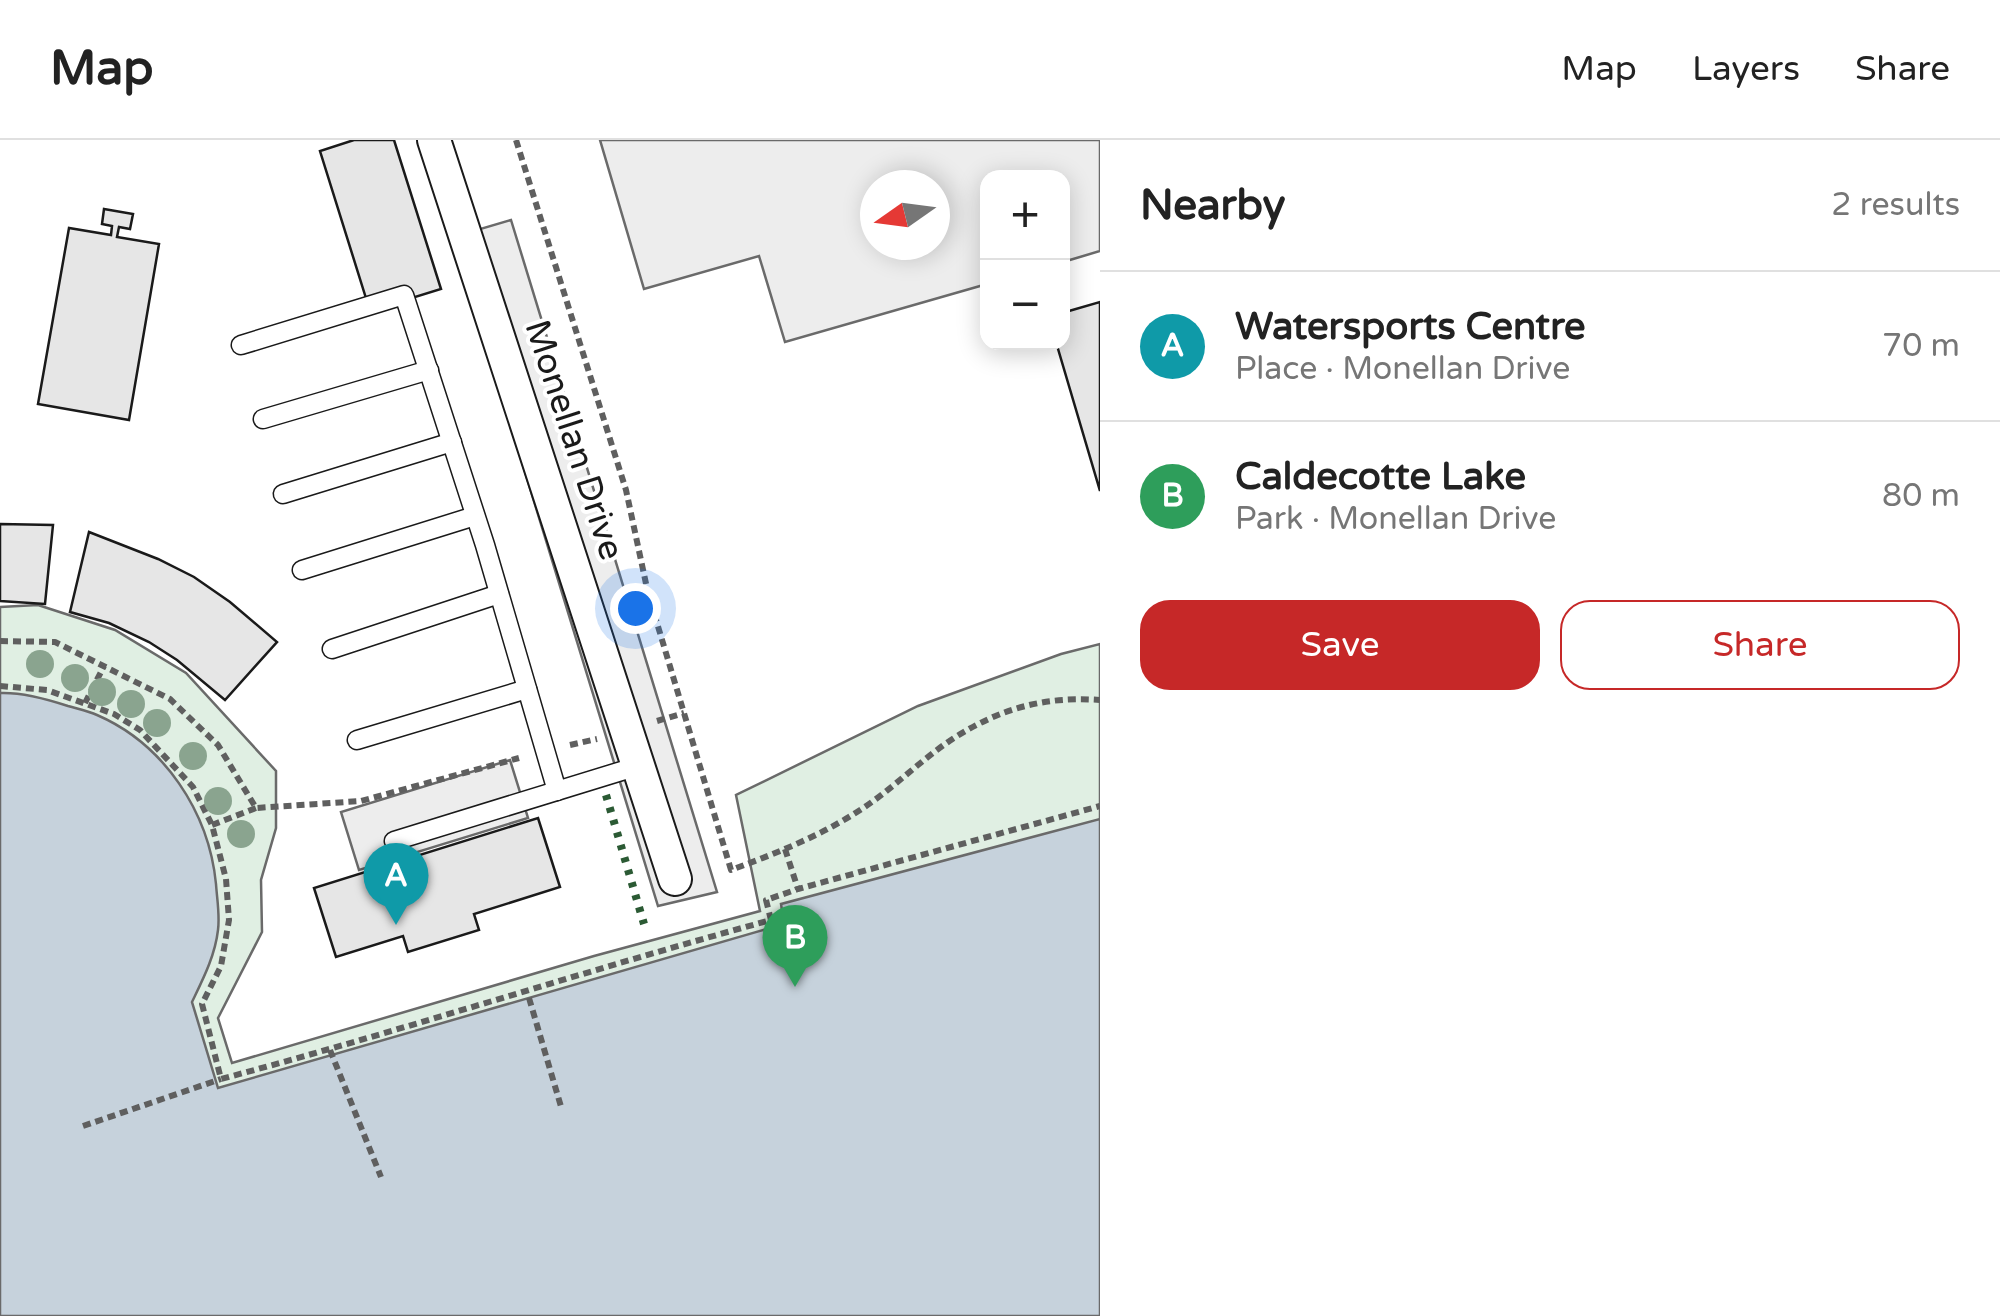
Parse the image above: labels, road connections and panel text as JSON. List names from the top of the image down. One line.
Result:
{"streets":{"street":["Monellan Drive"]},"north":"left","page":{"header":"Map","nav":["Map","Layers","Share"],"heading":["Nearby","2 results"],"map_buttons":["+","−"],"list":[{"mark":"A","name":"Watersports Centre","note":"Place · Monellan Drive","value":"70 m"},{"mark":"B","name":"Caldecotte Lake","note":"Park · Monellan Drive","value":"80 m"}],"buttons":["Save","Share"],"pins":["A","B"]}}
